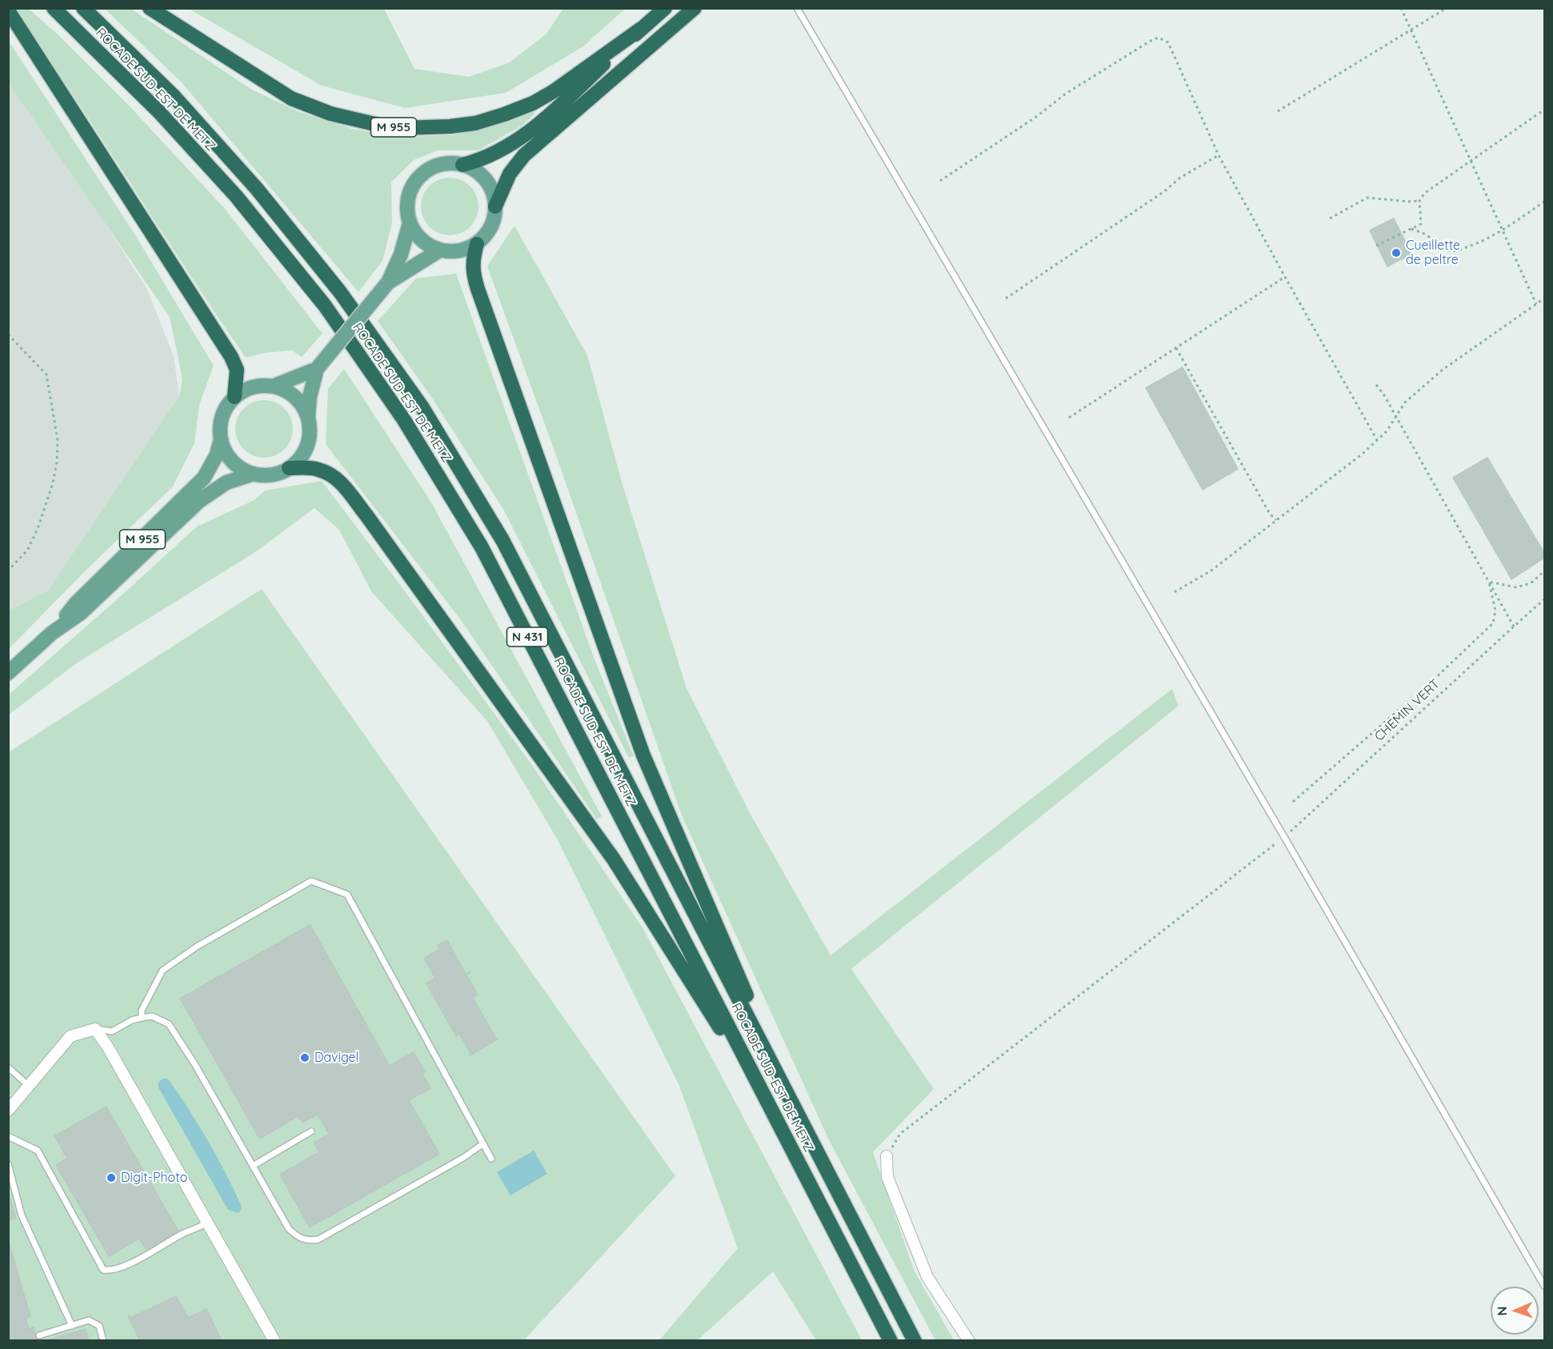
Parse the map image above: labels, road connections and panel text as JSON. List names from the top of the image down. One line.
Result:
{"streets":{"highway":["ROCADE SUD-EST DE METZ","M 955","N 431"],"path":["CHEMIN VERT"]},"places":["Cueillette de peltre","Davigel","Digit-Photo"],"north":"left"}
